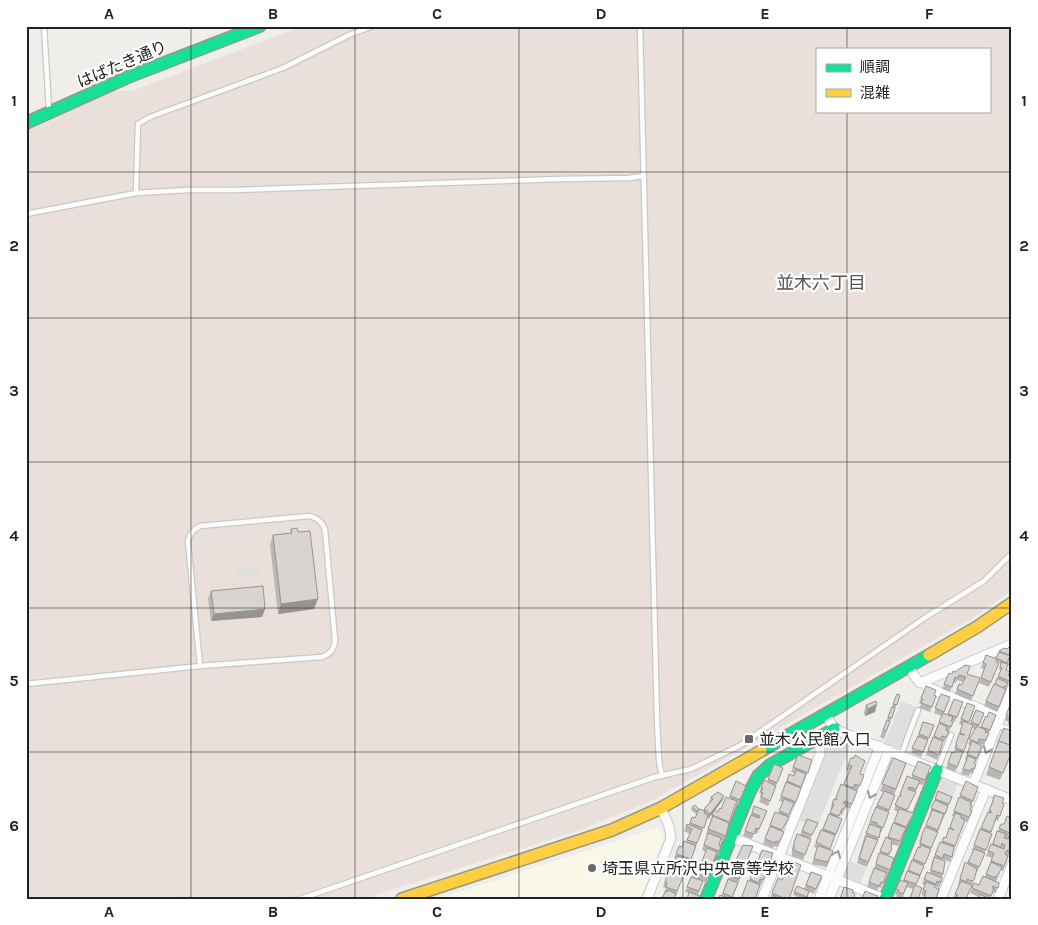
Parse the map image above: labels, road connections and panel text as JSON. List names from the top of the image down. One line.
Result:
{"streets":{"street":["はばたき通り"]},"districts":["並木六丁目"],"places":{"transit":["並木公民館入口"],"other":["埼玉県立所沢中央高等学校"]},"legend":["順調","混雑"],"grid":{"columns":["A","B","C","D","E","F"],"rows":["1","2","3","4","5","6"]}}
